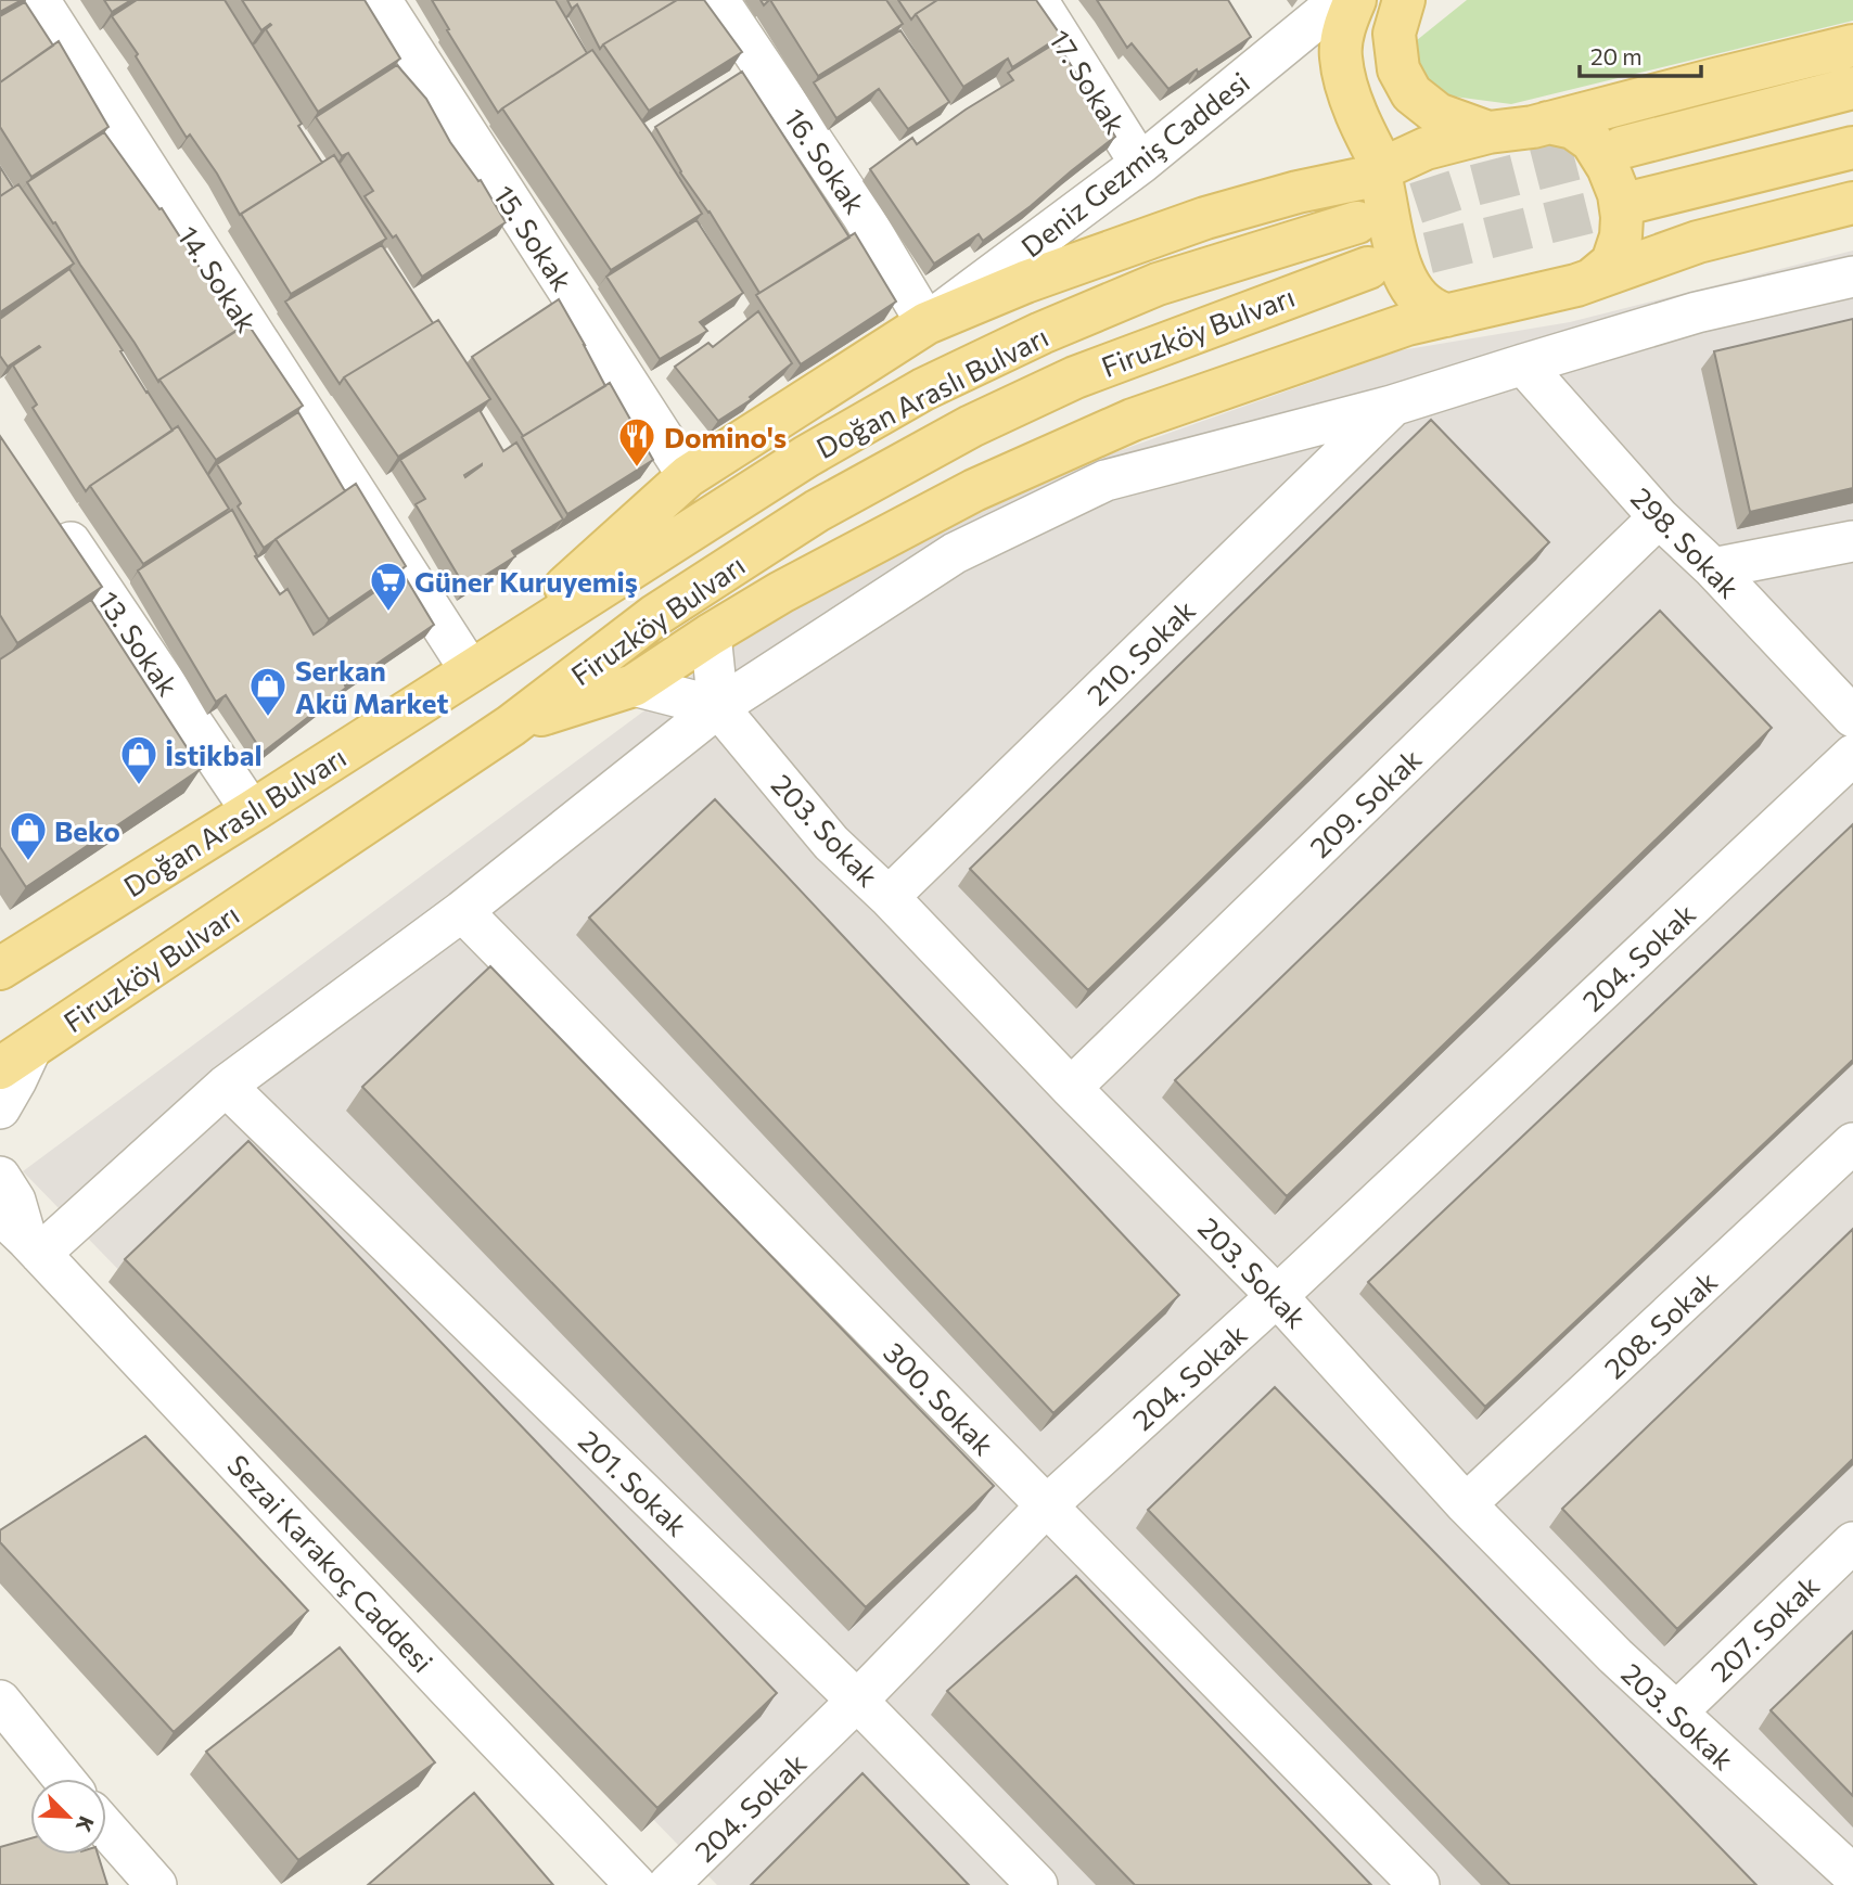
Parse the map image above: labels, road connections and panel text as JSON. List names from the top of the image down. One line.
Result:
{"streets":{"main road":["Firuzköy Bulvarı","Doğan Araslı Bulvarı"],"street":["17. Sokak","16. Sokak","Deniz Gezmiş Caddesi","15. Sokak","14. Sokak","298. Sokak","13. Sokak","210. Sokak","209. Sokak","203. Sokak","204. Sokak","208. Sokak","300. Sokak","201. Sokak","Sezai Karakoç Caddesi","207. Sokak"]},"crossings":[["17. Sokak","Deniz Gezmiş Caddesi"],["16. Sokak","Deniz Gezmiş Caddesi"],["14. Sokak","Doğan Araslı Bulvarı"],["Doğan Araslı Bulvarı","13. Sokak"],["298. Sokak","209. Sokak"],["210. Sokak","203. Sokak"],["209. Sokak","203. Sokak"],["203. Sokak","204. Sokak"],["203. Sokak","208. Sokak"],["203. Sokak","207. Sokak"],["204. Sokak","300. Sokak"],["204. Sokak","201. Sokak"]],"places":{"restaurant":["Domino's"],"supermarket":["Güner Kuruyemiş"],"shop":["Serkan Akü Market","İstikbal","Beko"]},"scale_bar":"20 m","north":"bottom right"}
